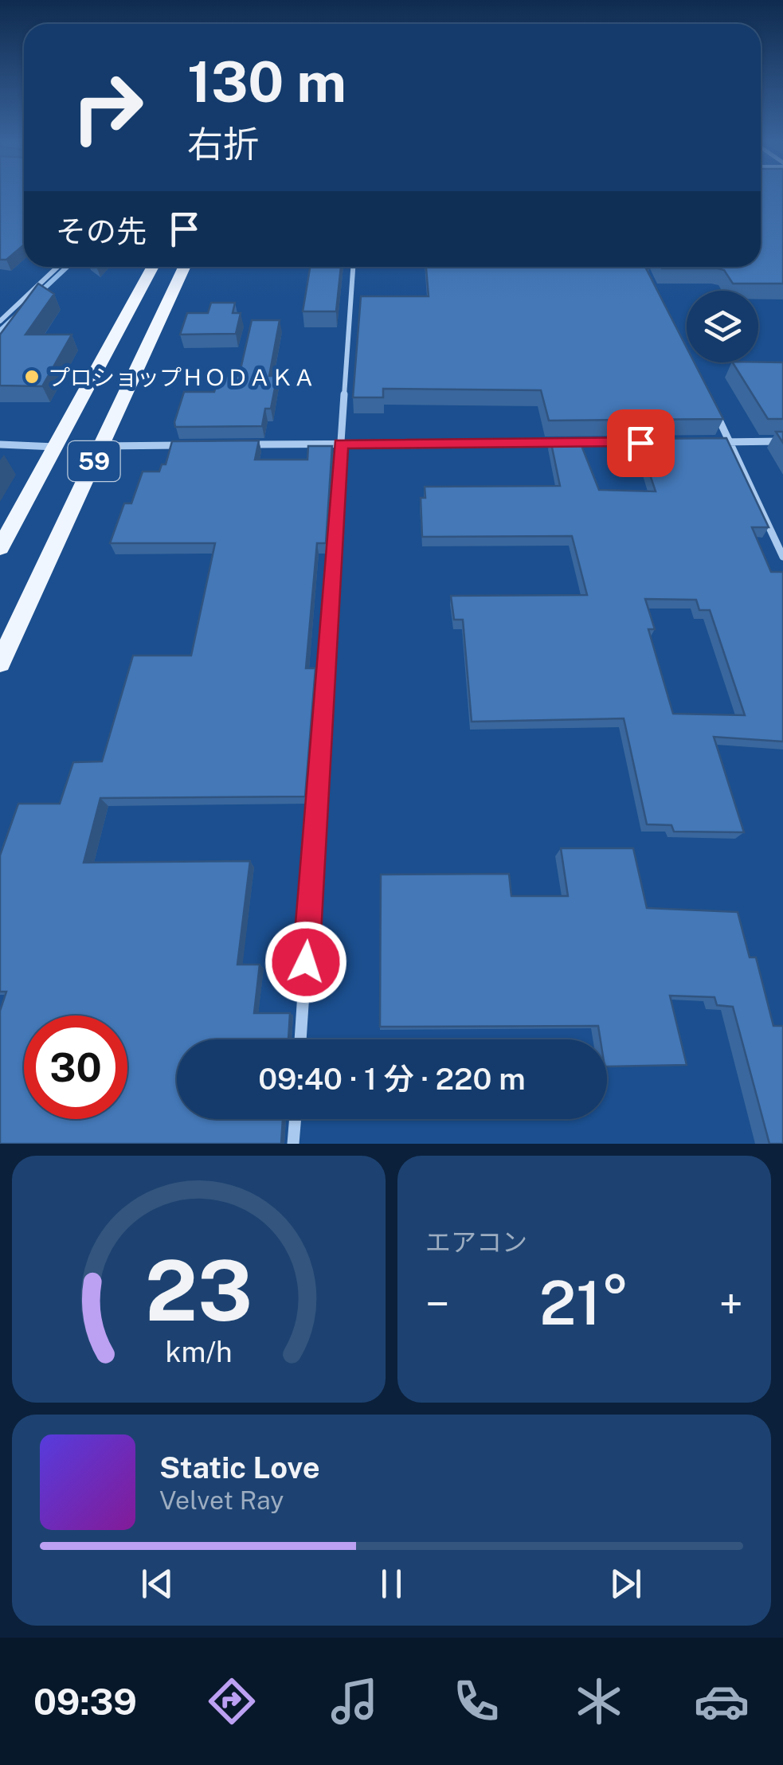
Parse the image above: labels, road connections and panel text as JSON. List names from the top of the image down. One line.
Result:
{"streets":{"main road":["59"]},"places":["プロショップＨＯＤＡＫＡ"],"page":{"turn":["130 m","右折"],"then":"その先","limit":"30","trip":"09:40 · 1 分 · 220 m","tile":"エアコン","heat":["−","21°","+"],"song":["Static Love","Velvet Ray"],"tabs":"09:39","gauge":["23","km/h"]}}
